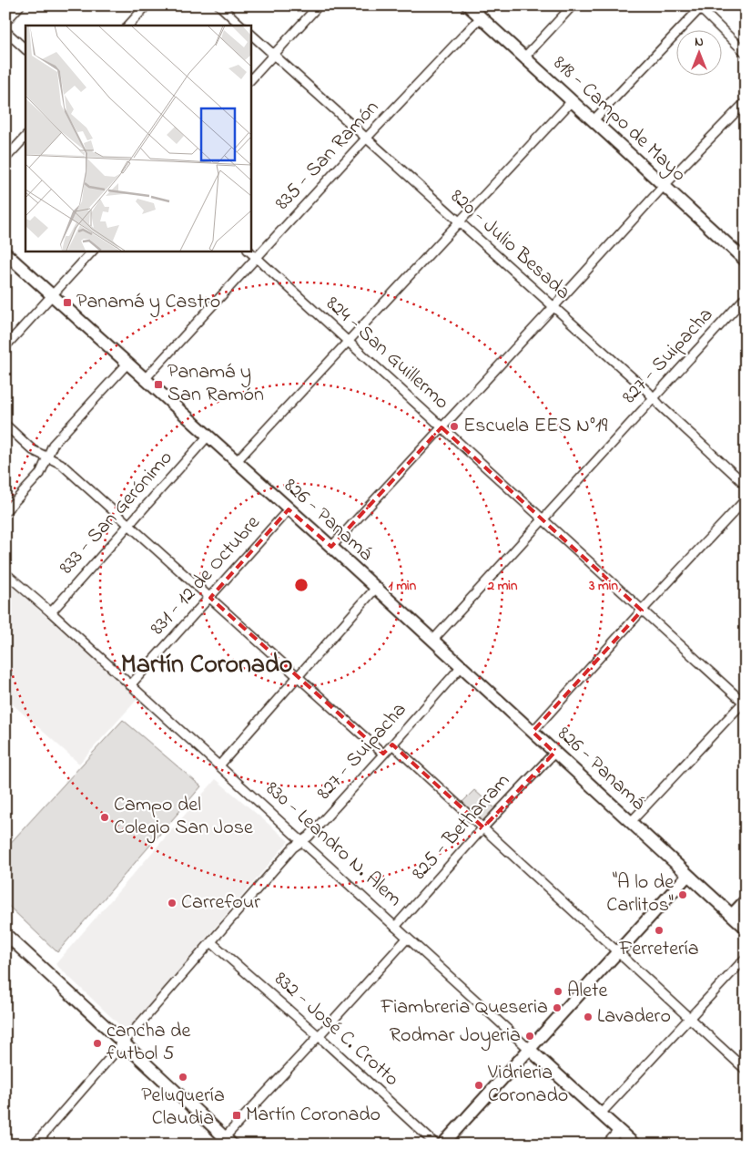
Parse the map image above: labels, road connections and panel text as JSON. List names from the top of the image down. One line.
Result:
{"streets":{"street":["818 - Campo de Mayo","835 - San Ramón","820 - Julio Besada","824 - San Guillermo","827 - Suipacha","833 - San Gerónimo","826 - Panamá","831 - 12 de Octubre","825 - Betharram","830 - Leandro N. Alem","832 - José C. Crotto"]},"crossings":[["818 - Campo de Mayo","835 - San Ramón"],["835 - San Ramón","820 - Julio Besada"],["835 - San Ramón","824 - San Guillermo"],["835 - San Ramón","826 - Panamá"],["820 - Julio Besada","827 - Suipacha"],["824 - San Guillermo","827 - Suipacha"],["827 - Suipacha","826 - Panamá"],["827 - Suipacha","830 - Leandro N. Alem"],["827 - Suipacha","832 - José C. Crotto"],["833 - San Gerónimo","826 - Panamá"],["833 - San Gerónimo","830 - Leandro N. Alem"],["826 - Panamá","831 - 12 de Octubre"],["826 - Panamá","825 - Betharram"],["831 - 12 de Octubre","830 - Leandro N. Alem"],["825 - Betharram","830 - Leandro N. Alem"]],"districts":["Martín Coronado"],"places":{"transit":["Panamá y Castro","Panamá y San Ramón","Martín Coronado"],"other":["Escuela EES N°19","Campo del Colegio San Jose","\"A lo de Carlitos\"","Carrefour","Ferretería","Alete","Fiambreria Queseria","Lavadero","Rodmar Joyeria","cancha de futbol 5","Peluquería Claudia","Vidrieria Coronado"]},"north":"top","rings":["1 min","2 min","3 min"]}
